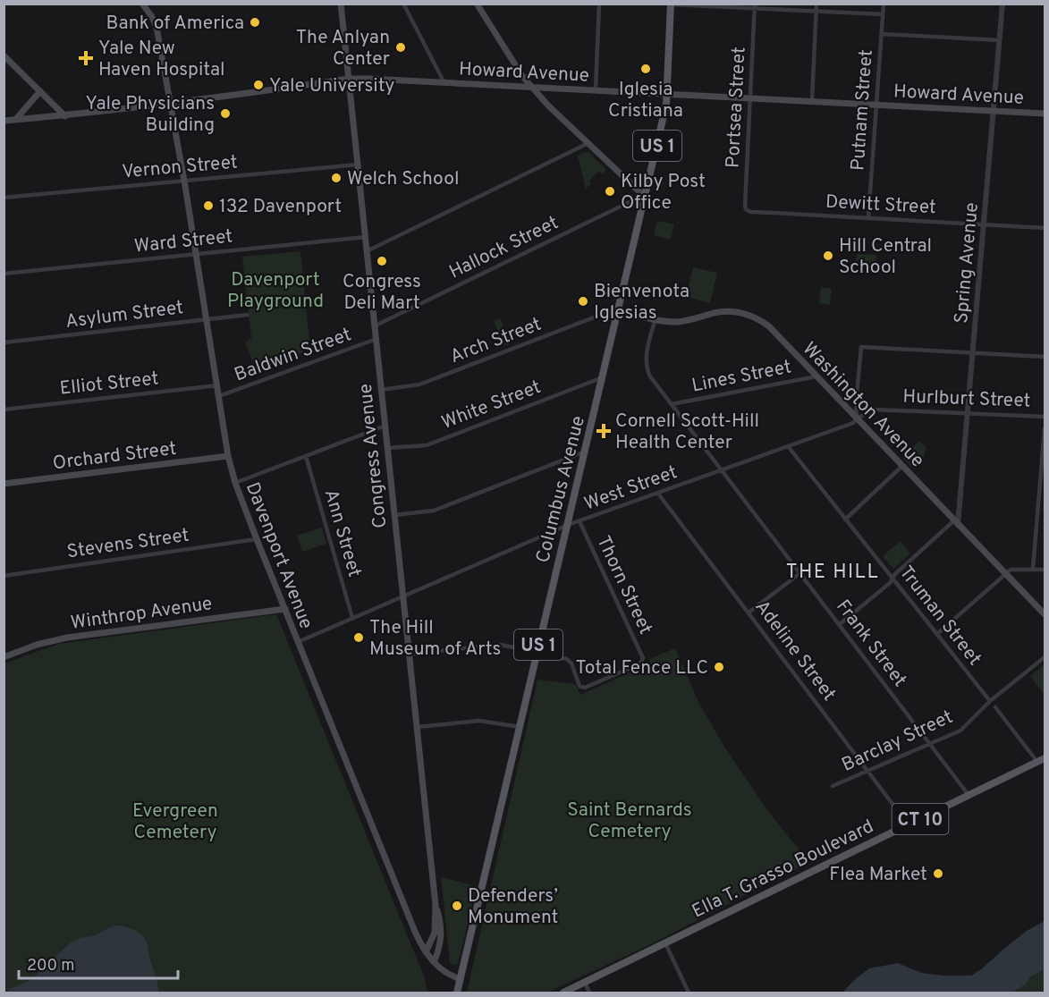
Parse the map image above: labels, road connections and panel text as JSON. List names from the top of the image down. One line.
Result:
{"streets":{"main road":["Howard Avenue","US 1","Washington Avenue","Orchard Street","Congress Avenue","Columbus Avenue","Davenport Avenue","Winthrop Avenue","CT 10","Ella T. Grasso Boulevard"],"street":["Portsea Street","Putnam Street","Vernon Street","Dewitt Street","Ward Street","Hallock Street","Spring Avenue","Asylum Street","Arch Street","Baldwin Street","Lines Street","Elliot Street","Hurlburt Street","White Street","West Street","Ann Street","Stevens Street","Thorn Street","Truman Street","Frank Street","Adeline Street","Barclay Street"]},"crossings":[["Howard Avenue","Portsea Street"],["Howard Avenue","Putnam Street"],["Howard Avenue","Spring Avenue"],["Howard Avenue","Congress Avenue"],["Howard Avenue","Columbus Avenue"],["Howard Avenue","Davenport Avenue"],["Portsea Street","Dewitt Street"],["Putnam Street","Dewitt Street"],["US 1","Columbus Avenue"],["US 1","Davenport Avenue"],["Vernon Street","Congress Avenue"],["Vernon Street","Davenport Avenue"],["Dewitt Street","Spring Avenue"],["Ward Street","Congress Avenue"],["Ward Street","Davenport Avenue"],["Hallock Street","Congress Avenue"],["Hallock Street","Columbus Avenue"],["Spring Avenue","Hurlburt Street"],["Spring Avenue","Washington Avenue"],["Asylum Street","Davenport Avenue"],["Arch Street","Washington Avenue"],["Arch Street","Congress Avenue"],["Arch Street","Columbus Avenue"],["Baldwin Street","Congress Avenue"],["Baldwin Street","Davenport Avenue"],["Lines Street","Washington Avenue"],["Lines Street","Frank Street"],["Elliot Street","Davenport Avenue"],["Hurlburt Street","Washington Avenue"],["Hurlburt Street","West Street"],["White Street","Congress Avenue"],["White Street","Columbus Avenue"],["Washington Avenue","West Street"],["Washington Avenue","Columbus Avenue"],["Washington Avenue","Frank Street"],["Orchard Street","Davenport Avenue"],["Congress Avenue","West Street"],["Congress Avenue","Davenport Avenue"],["West Street","Columbus Avenue"],["West Street","Ann Street"],["West Street","Davenport Avenue"],["West Street","Thorn Street"],["West Street","Truman Street"],["West Street","Frank Street"],["West Street","Adeline Street"],["Columbus Avenue","Davenport Avenue"],["Columbus Avenue","Thorn Street"],["Stevens Street","Davenport Avenue"],["Davenport Avenue","Winthrop Avenue"],["Truman Street","Barclay Street"],["Frank Street","Barclay Street"],["Frank Street","Ella T. Grasso Boulevard"],["Adeline Street","Barclay Street"],["Adeline Street","Ella T. Grasso Boulevard"]],"districts":["THE HILL"],"parks":["Davenport Playground","Saint Bernards Cemetery","Evergreen Cemetery"],"places":{"other":["Bank of America","The Anlyan Center","Iglesia Cristiana","Yale University","Yale Physicians Building","Welch School","Kilby Post Office","132 Davenport","Hill Central School","Congress Deli Mart","Bienvenota Iglesias","The Hill Museum of Arts","Total Fence LLC","Flea Market","Defenders’ Monument"],"health":["Yale New Haven Hospital","Cornell Scott-Hill Health Center"]},"scale_bar":"200 m"}
